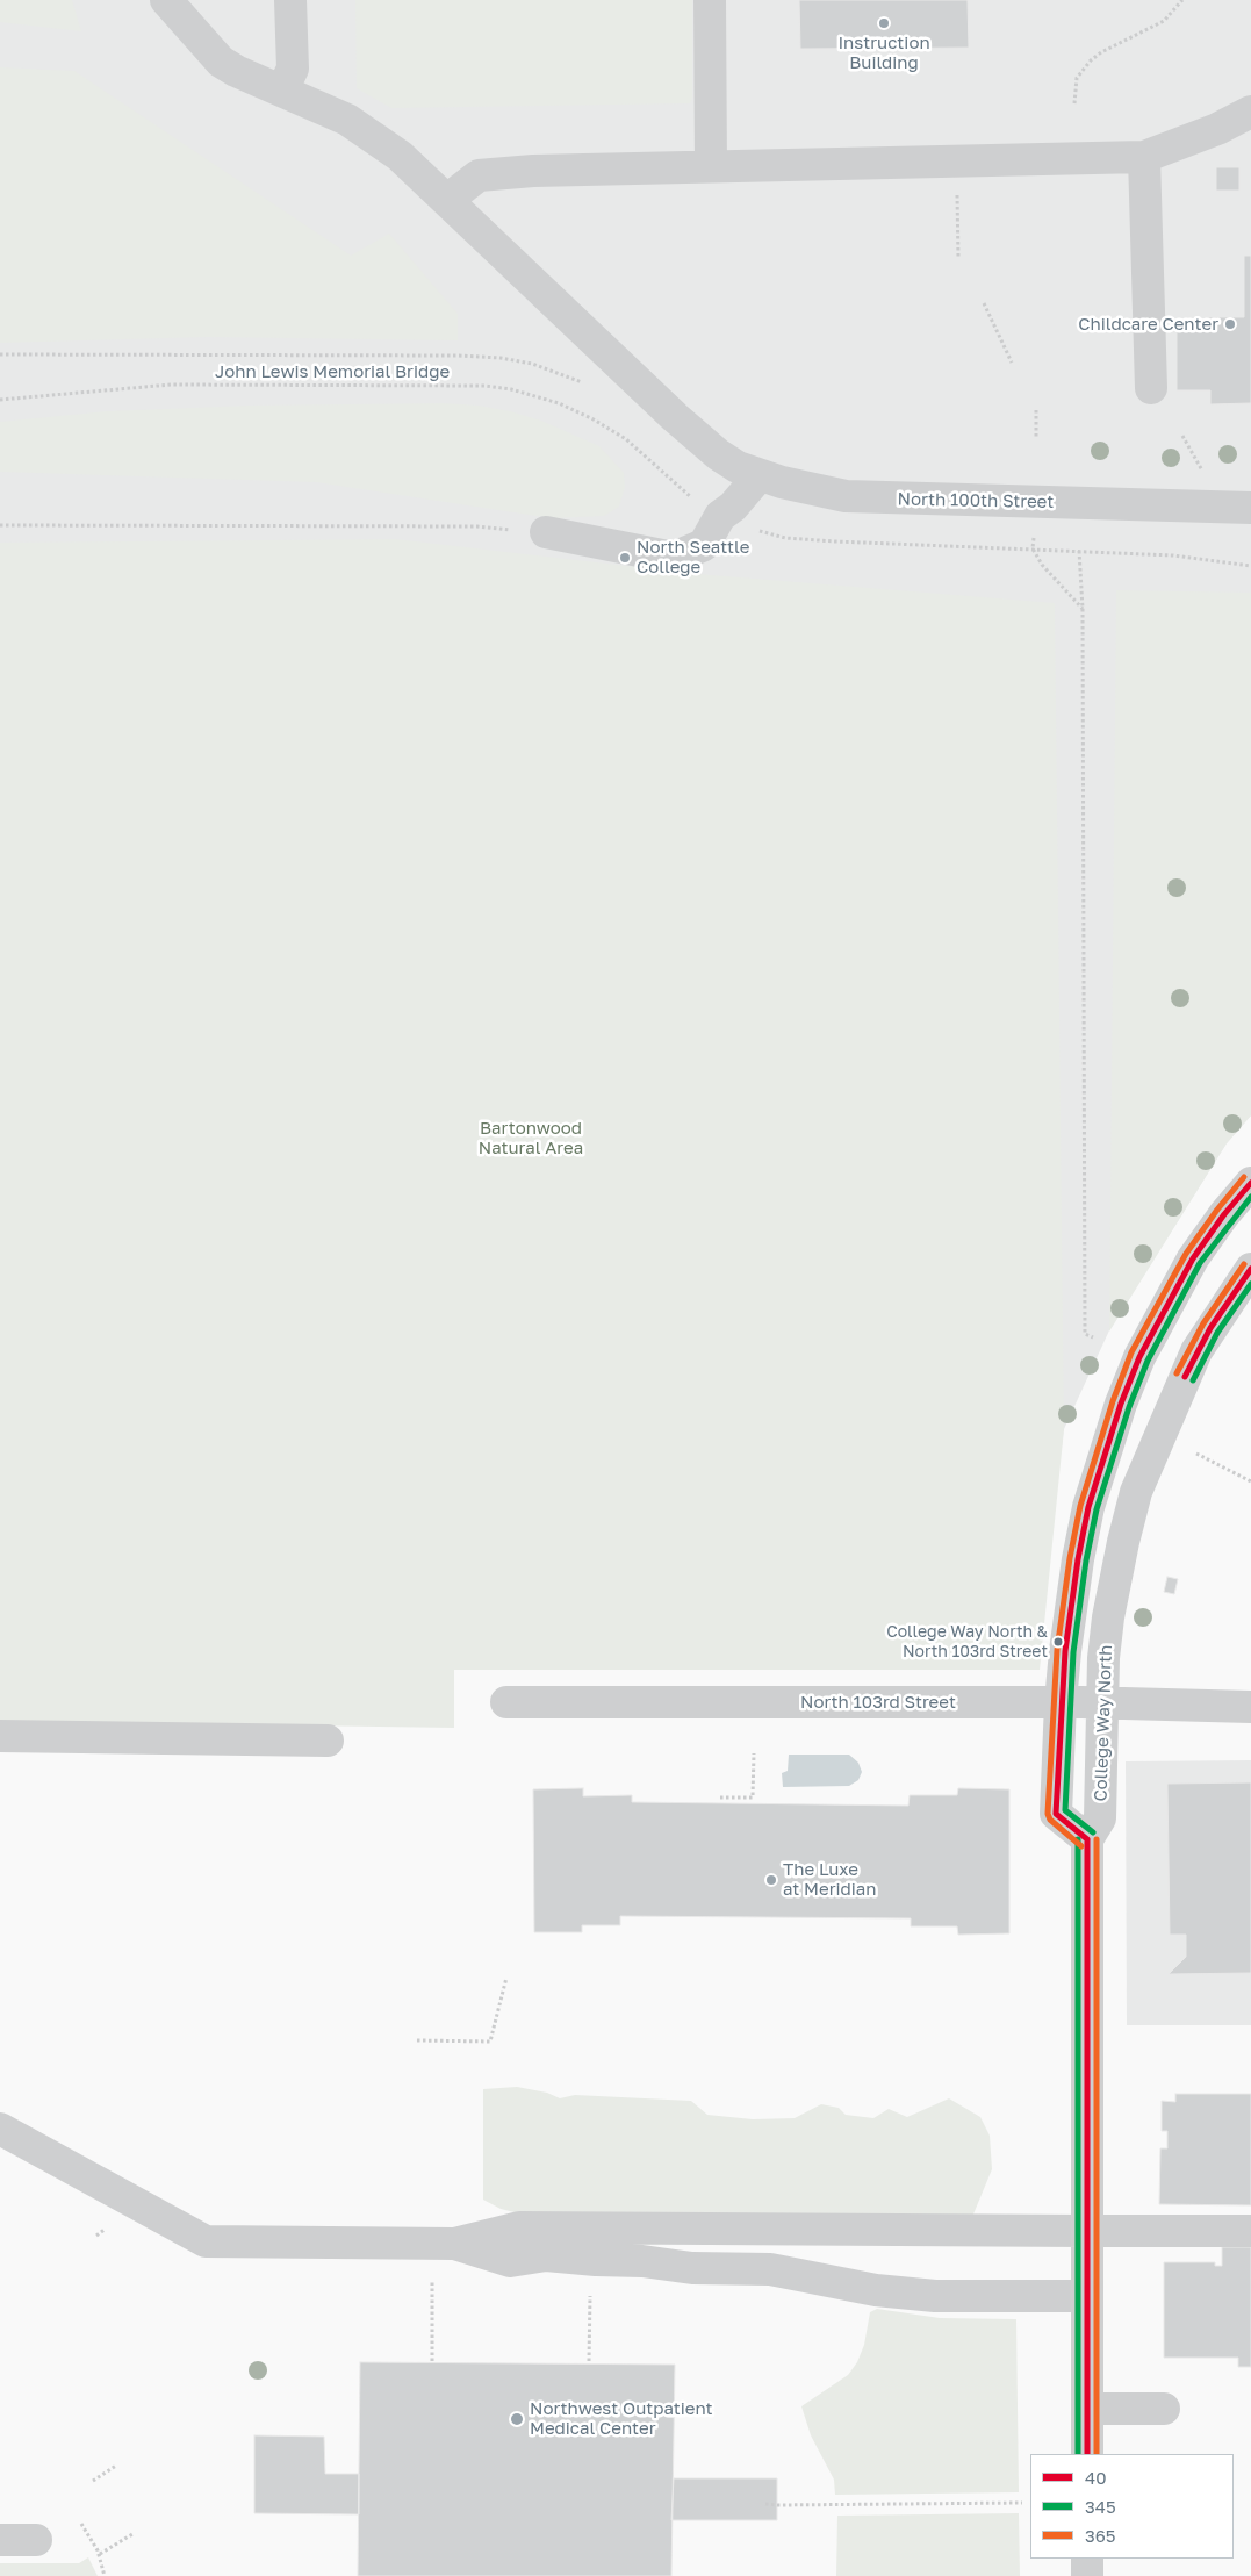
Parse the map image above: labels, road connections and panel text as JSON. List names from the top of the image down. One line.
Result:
{"streets":{"street":["North 100th Street","North 103rd Street","College Way North"],"path":["John Lewis Memorial Bridge"]},"crossings":[["North 103rd Street","College Way North"]],"parks":["Bartonwood Natural Area"],"places":["Instruction Building","Childcare Center","North Seattle College","College Way North & North 103rd Street","The Luxe at Meridian","Northwest Outpatient Medical Center"],"lines":["transit line 365","transit line 40","transit line 345"],"legend":["40","345","365"]}
